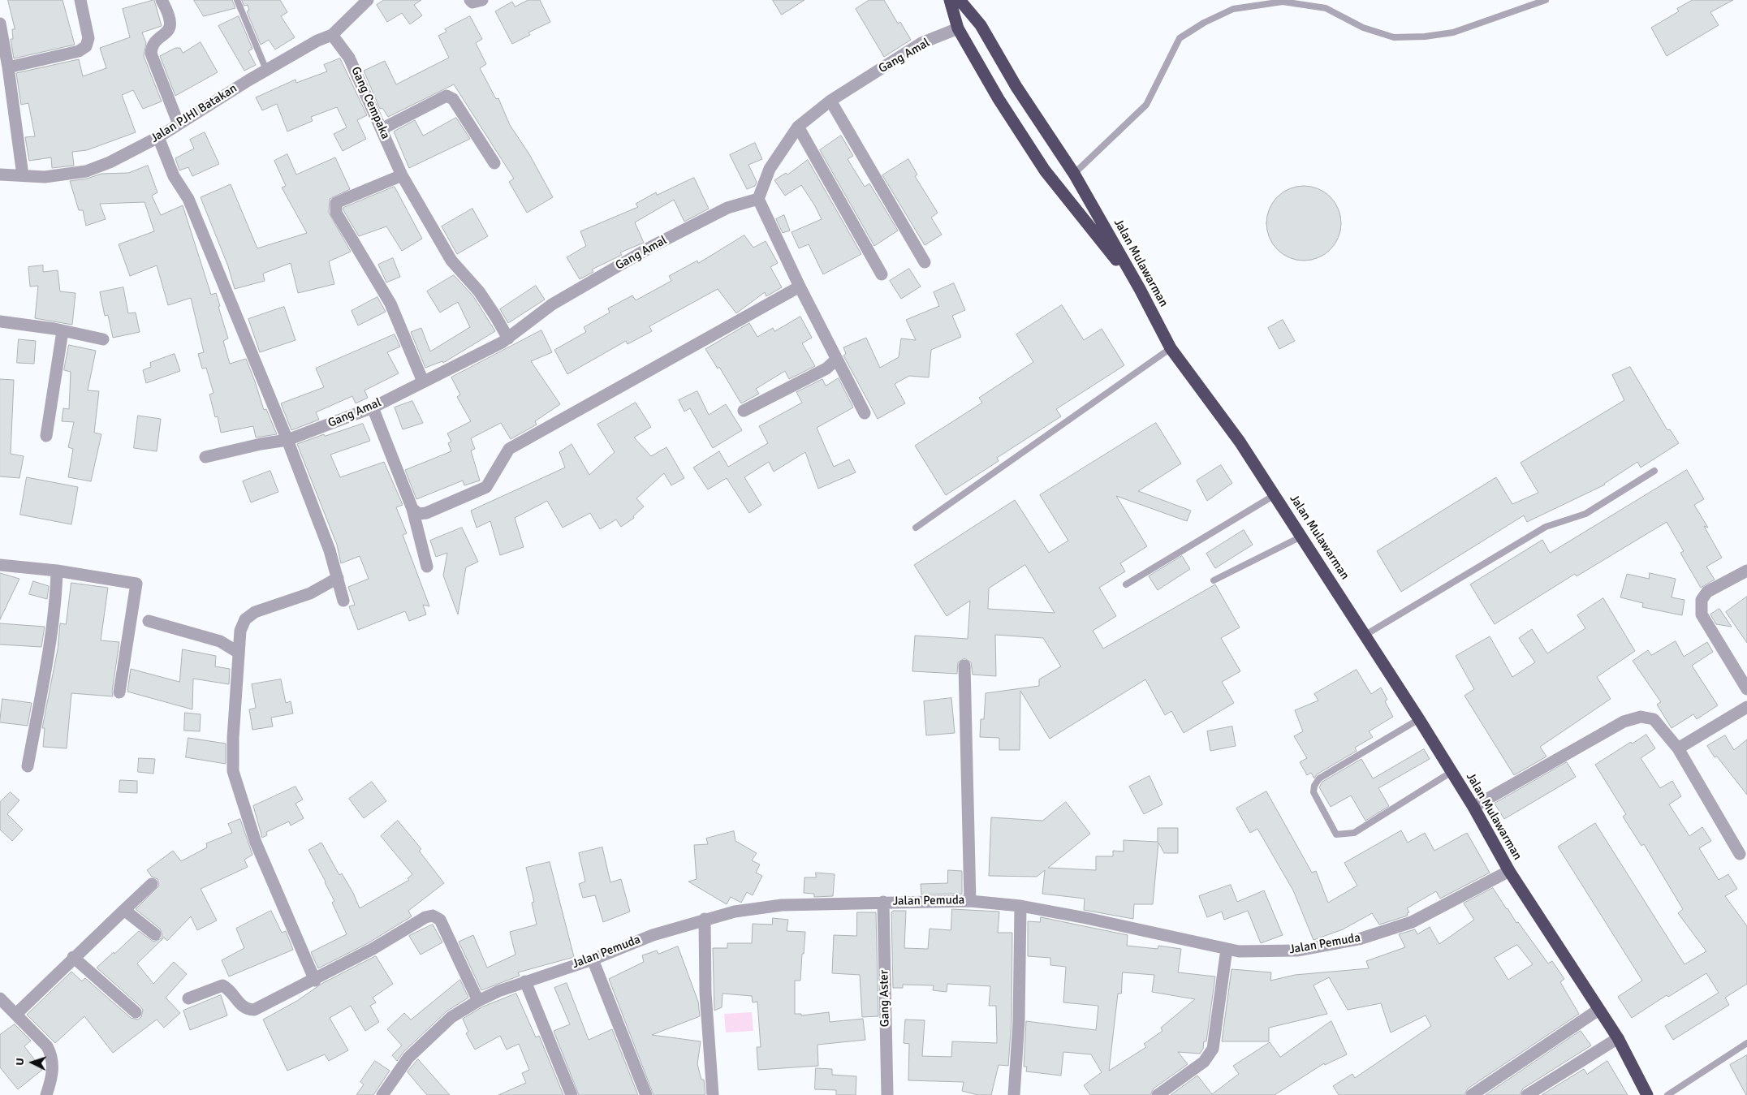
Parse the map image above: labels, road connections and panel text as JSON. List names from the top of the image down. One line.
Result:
{"streets":{"highway":["Jalan Mulawarman"],"street":["Gang Amal","Gang Cempaka","Jalan PJHI Batakan","Jalan Pemuda","Gang Aster"]},"crossings":[["Gang Amal","Gang Cempaka"],["Gang Cempaka","Jalan PJHI Batakan"],["Jalan Mulawarman","Jalan Pemuda"],["Jalan Pemuda","Gang Aster"]],"north":"left"}
